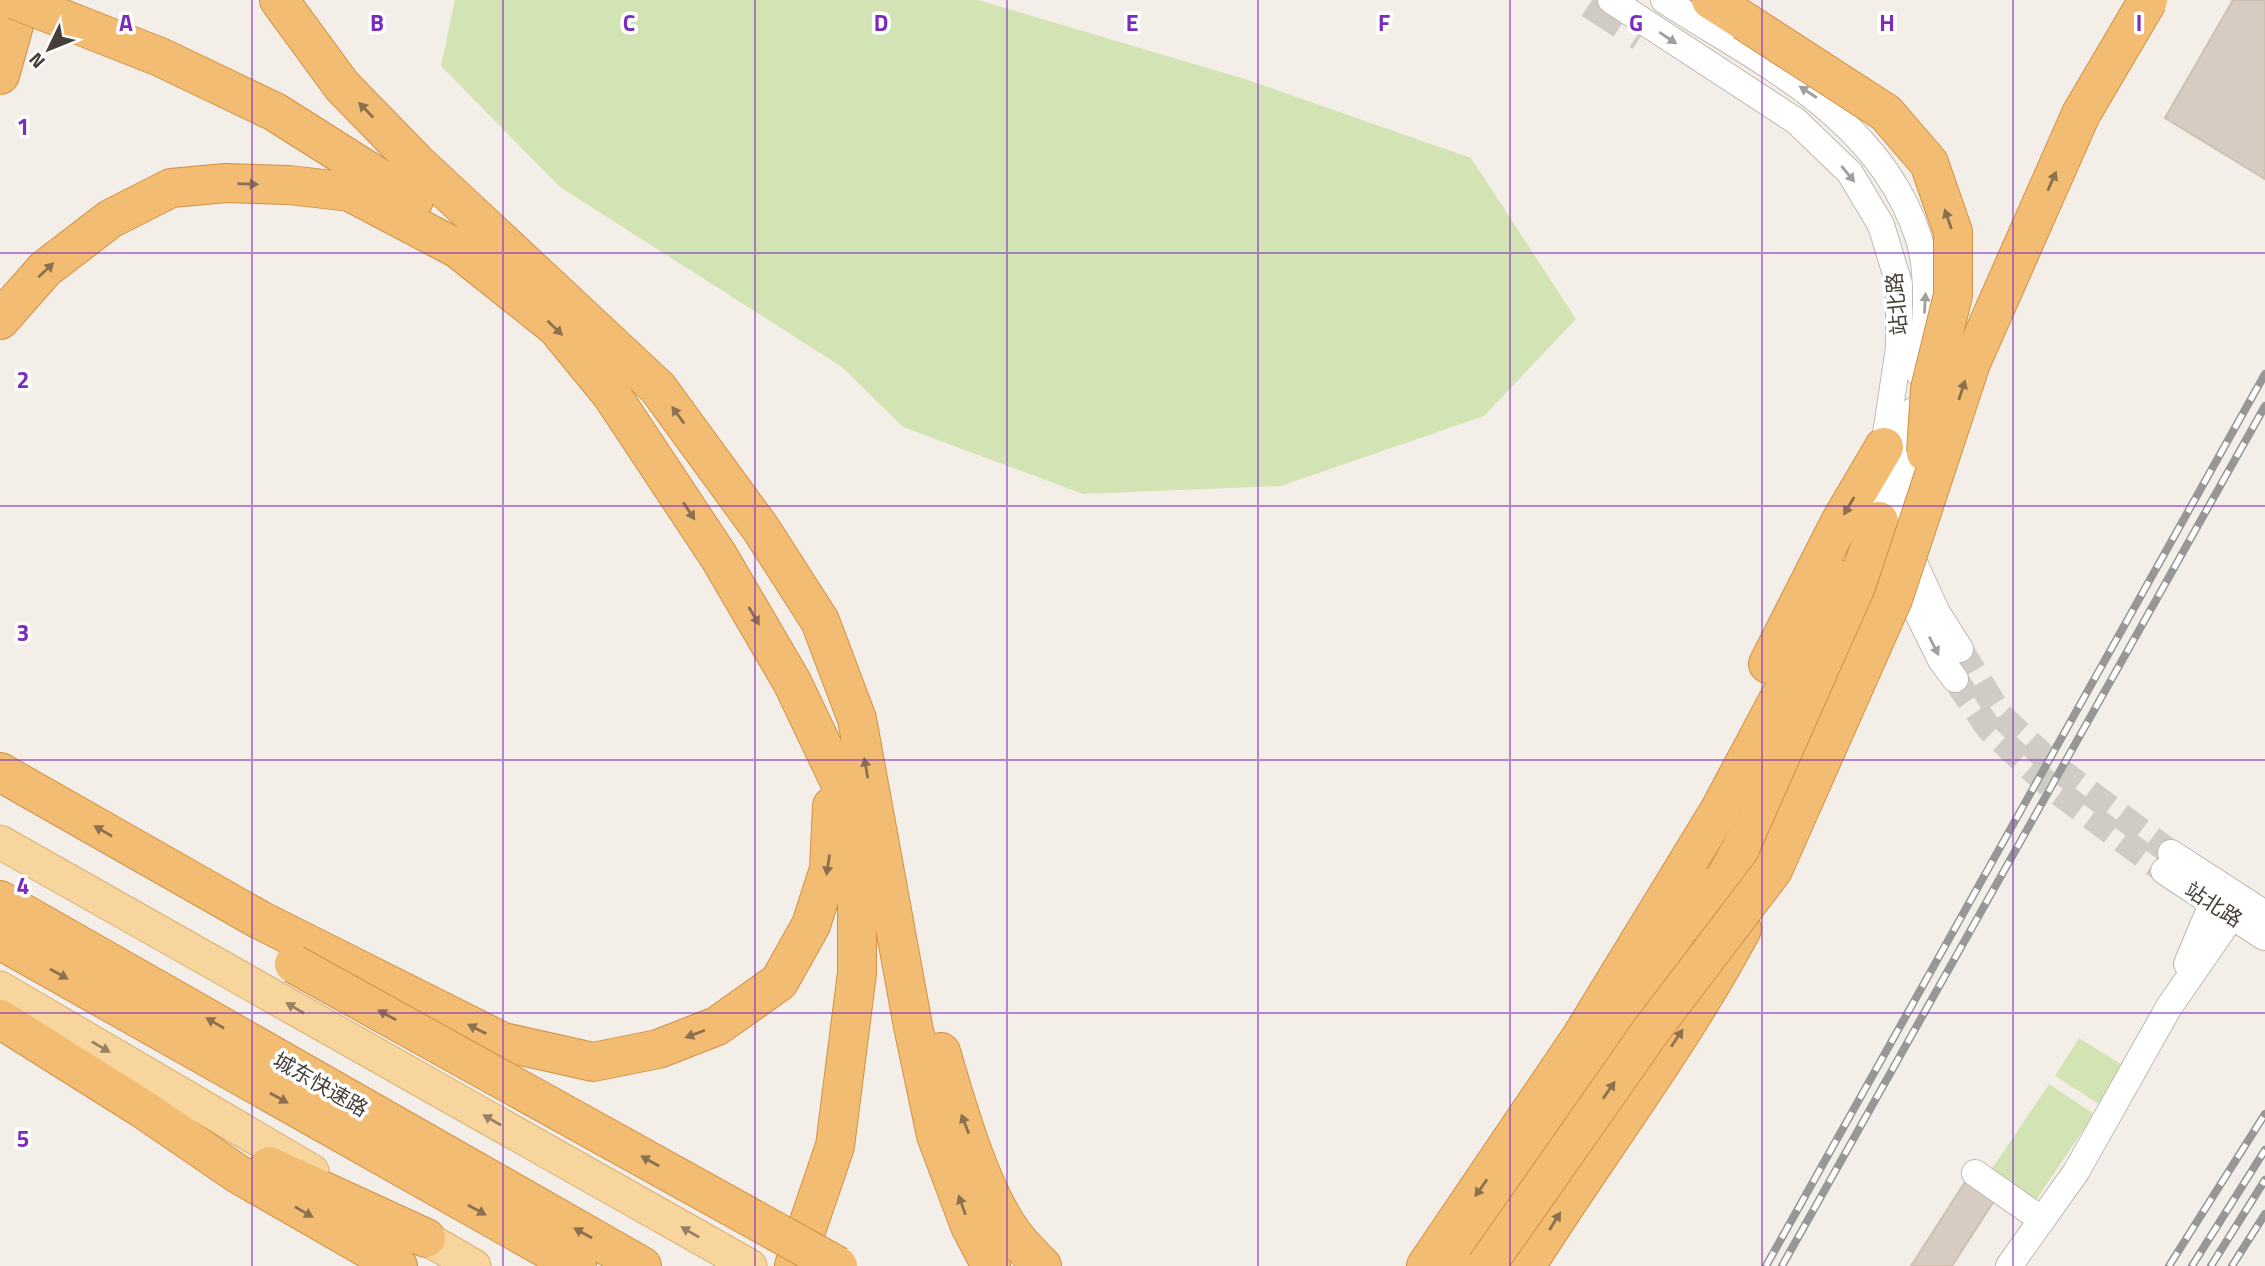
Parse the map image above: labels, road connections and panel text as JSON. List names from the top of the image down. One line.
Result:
{"streets":{"highway":["城东快速路"],"street":["站北路"]},"north":"bottom left","grid":{"columns":["A","B","C","D","E","F","G","H","I"],"rows":["1","2","3","4","5"]}}
